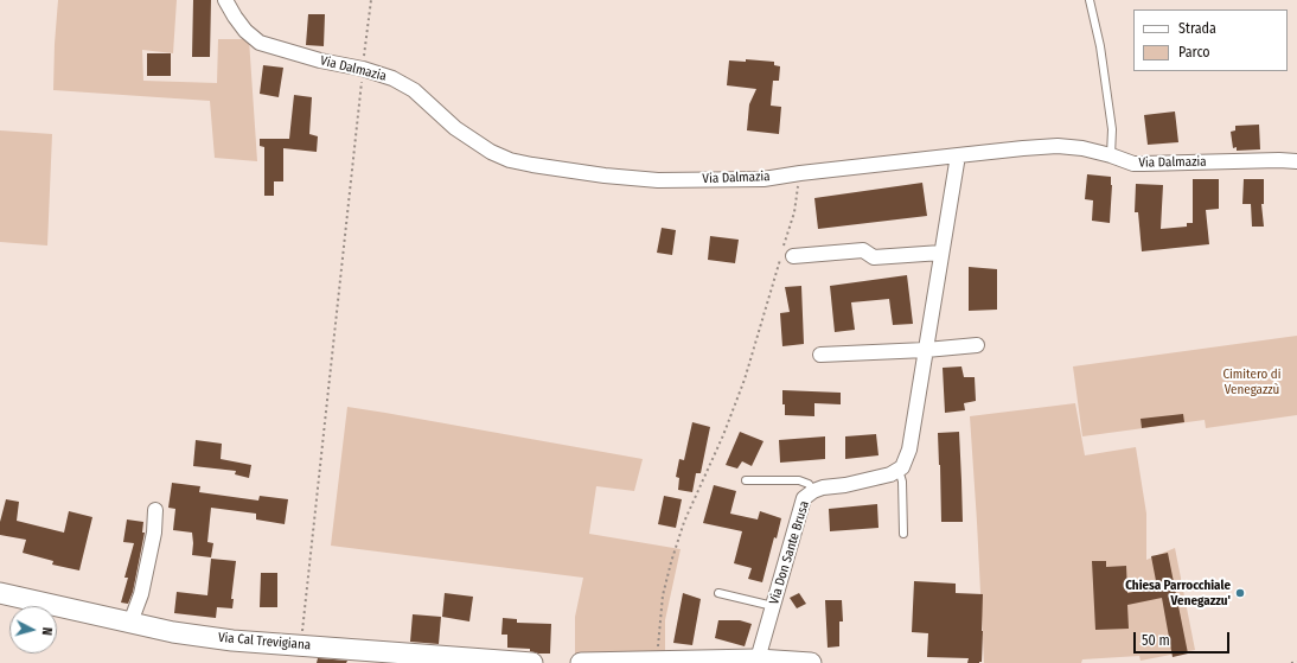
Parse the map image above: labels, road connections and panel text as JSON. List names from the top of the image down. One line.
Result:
{"streets":{"street":["Via Dalmazia","Via Don Sante Brusa","Via Cal Trevigiana"]},"parks":["Cimitero di Venegazzù"],"places":["Chiesa Parrocchiale Venegazzu'"],"legend":["Strada","Parco"],"scale_bar":"50 m","north":"right"}
